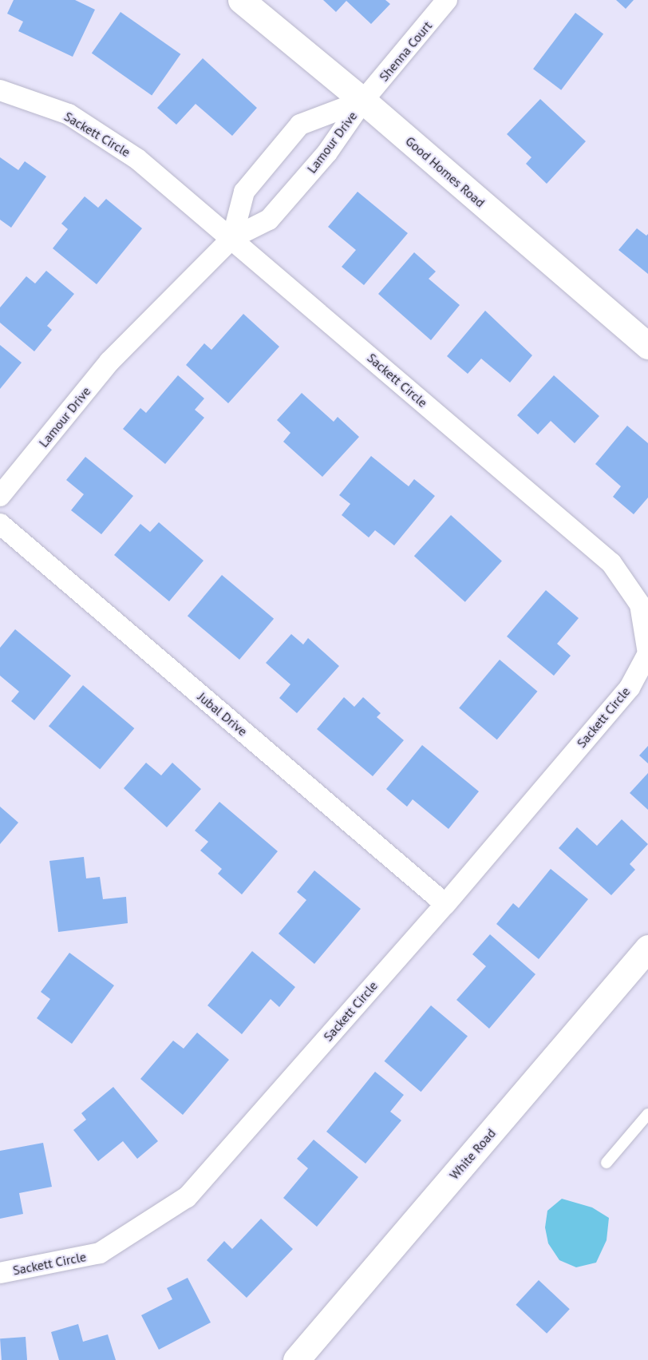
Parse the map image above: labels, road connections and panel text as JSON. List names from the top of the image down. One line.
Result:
{"streets":{"street":["Shenna Court","Sackett Circle","Lamour Drive","Good Homes Road","Jubal Drive","White Road"]},"crossings":[["Shenna Court","Lamour Drive"],["Shenna Court","Good Homes Road"],["Sackett Circle","Lamour Drive"],["Sackett Circle","Jubal Drive"],["Lamour Drive","Good Homes Road"]]}
